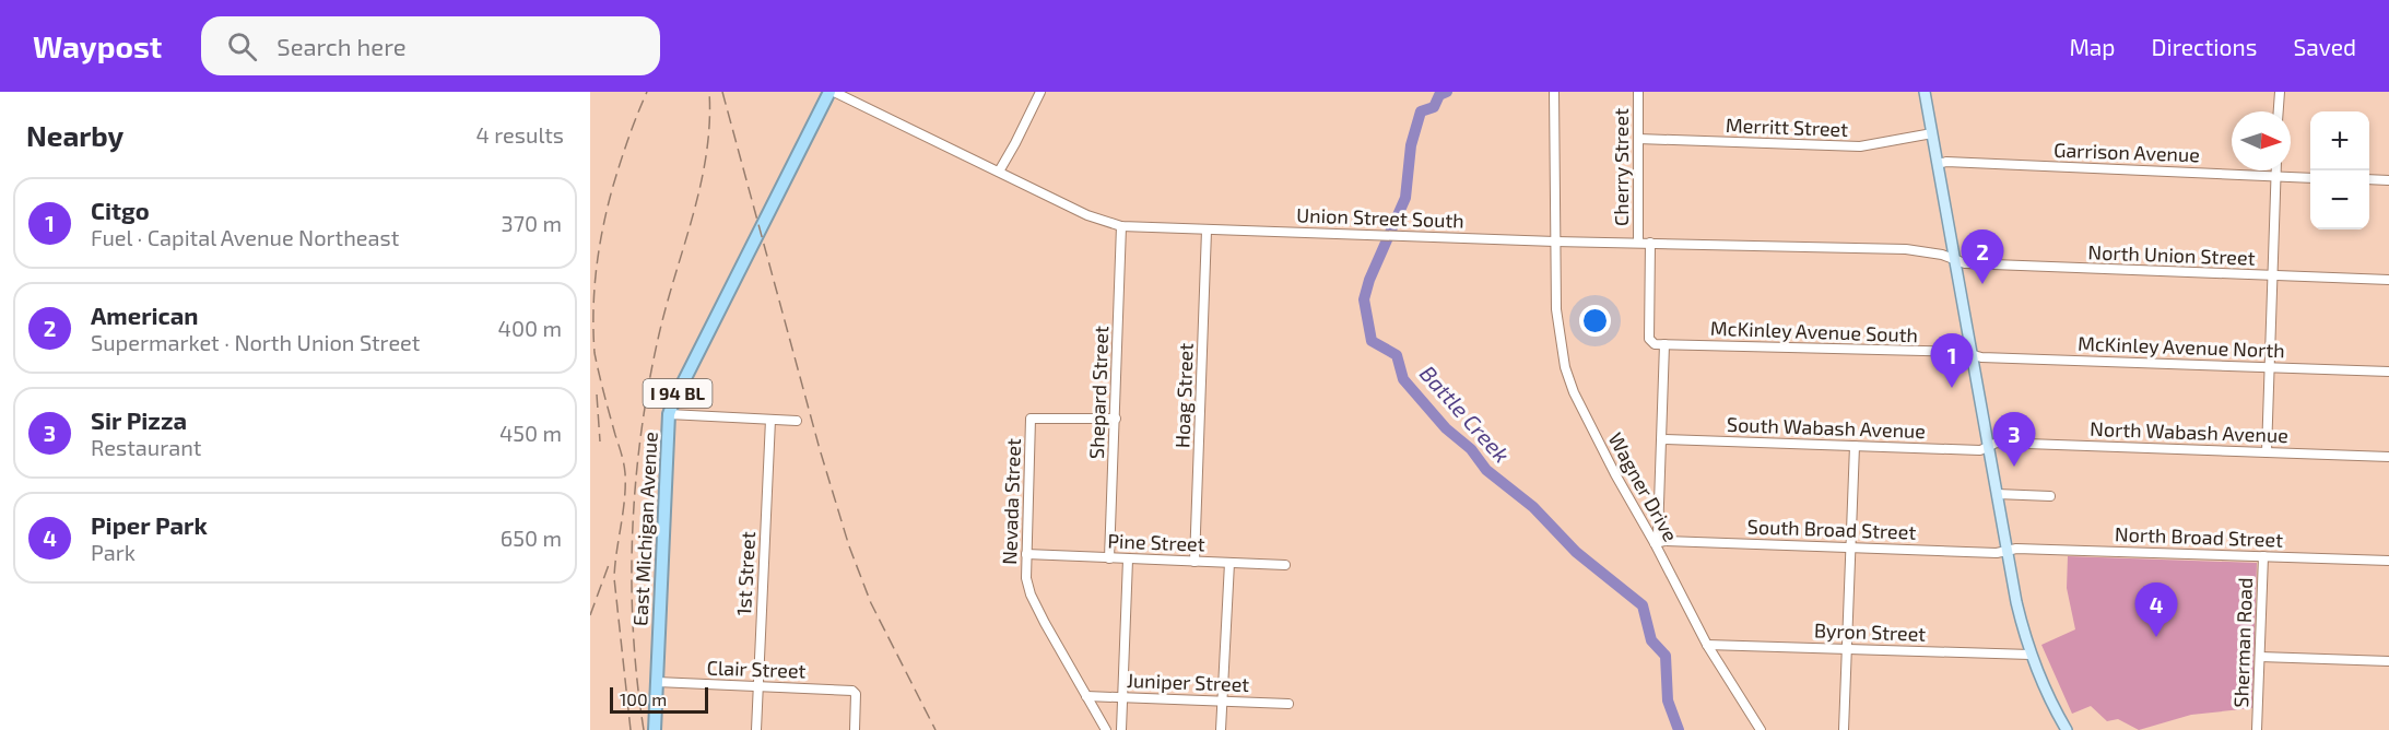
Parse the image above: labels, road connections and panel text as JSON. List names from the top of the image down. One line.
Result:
{"streets":{"highway":["I 94 BL","East Michigan Avenue"],"street":["Merritt Street","Garrison Avenue","Cherry Street","Union Street South","North Union Street","McKinley Avenue South","McKinley Avenue North","Shepard Street","Hoag Street","South Wabash Avenue","North Wabash Avenue","Wagner Drive","Nevada Street","South Broad Street","North Broad Street","Pine Street","1st Street","Byron Street","Sherman Road","Clair Street","Juniper Street"]},"crossings":[["Merritt Street","Cherry Street"],["Cherry Street","Union Street South"],["Cherry Street","McKinley Avenue South"],["Cherry Street","South Wabash Avenue"],["Cherry Street","Wagner Drive"],["Cherry Street","South Broad Street"],["Union Street South","North Union Street"],["Union Street South","Shepard Street"],["Union Street South","Hoag Street"],["Union Street South","Wagner Drive"],["Union Street South","East Michigan Avenue"],["McKinley Avenue South","McKinley Avenue North"],["Shepard Street","Nevada Street"],["Shepard Street","Pine Street"],["Hoag Street","Pine Street"],["South Wabash Avenue","North Wabash Avenue"],["Wagner Drive","South Broad Street"],["Wagner Drive","Byron Street"],["Nevada Street","Pine Street"],["Nevada Street","Juniper Street"],["East Michigan Avenue","Clair Street"],["South Broad Street","North Broad Street"],["North Broad Street","Sherman Road"],["1st Street","Clair Street"]],"water":["Battle Creek"],"scale_bar":"100 m","north":"right","page":{"header":"Waypost","search":"Search here","nav":["Map","Directions","Saved"],"heading":["Nearby","4 results"],"map_buttons":["+","−"],"list":[{"mark":"1","name":"Citgo","note":"Fuel · Capital Avenue Northeast","value":"370 m"},{"mark":"2","name":"American","note":"Supermarket · North Union Street","value":"400 m"},{"mark":"3","name":"Sir Pizza","note":"Restaurant","value":"450 m"},{"mark":"4","name":"Piper Park","note":"Park","value":"650 m"}],"pins":["2","1","3","4"],"scale":"100 m"}}
